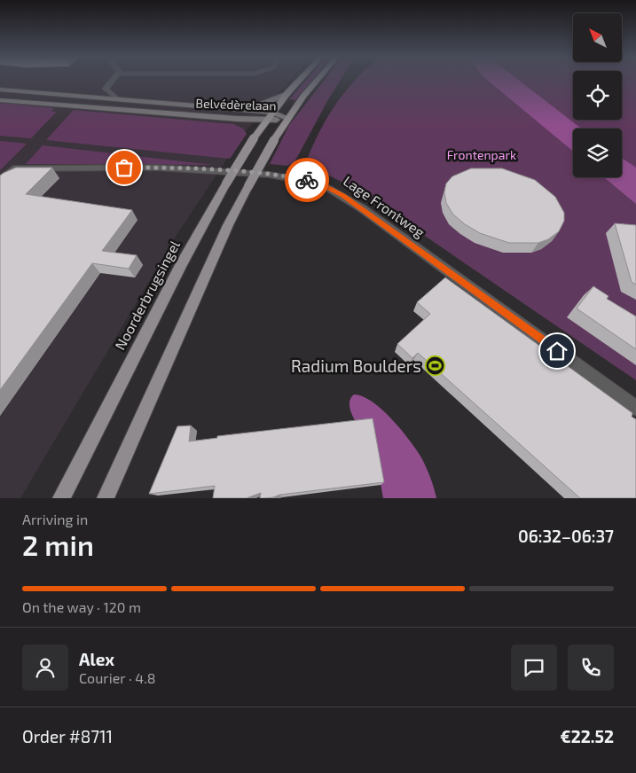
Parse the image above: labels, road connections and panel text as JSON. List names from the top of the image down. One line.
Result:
{"streets":{"main road":["Belvédèrelaan","Noorderbrugsingel"],"street":["Lage Frontweg"]},"crossings":[["Belvédèrelaan","Noorderbrugsingel"]],"parks":["Frontenpark"],"places":{"sports":["Radium Boulders"]},"north":"top left","page":{"heading":["2 min","Arriving in","06:32–06:37"],"panel":["Alex","Courier · 4.8","Order #8711","€22.52"],"bar":"On the way · 120 m"}}
